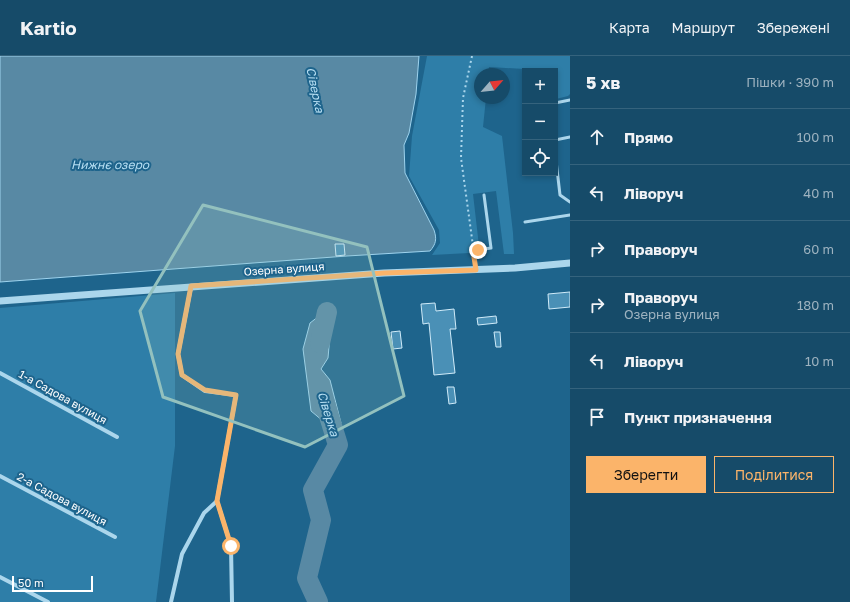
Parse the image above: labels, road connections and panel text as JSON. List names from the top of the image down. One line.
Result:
{"streets":{"street":["Озерна вулиця","1-а Садова вулиця","2-а Садова вулиця"]},"water":["Сіверка","Нижнє озеро"],"scale_bar":"50 m","north":"top right","page":{"header":"Kartio","nav":["Карта","Маршрут","Збережені"],"heading":["5 хв","Пішки · 390 m"],"map_buttons":["+","−"],"list":[["Прямо","100 m"],["Ліворуч","40 m"],["Праворуч","60 m"],["Праворуч","Озерна вулиця","180 m"],["Ліворуч","10 m"],"Пункт призначення"],"buttons":["Зберегти","Поділитися"],"scale":"50 m"}}
